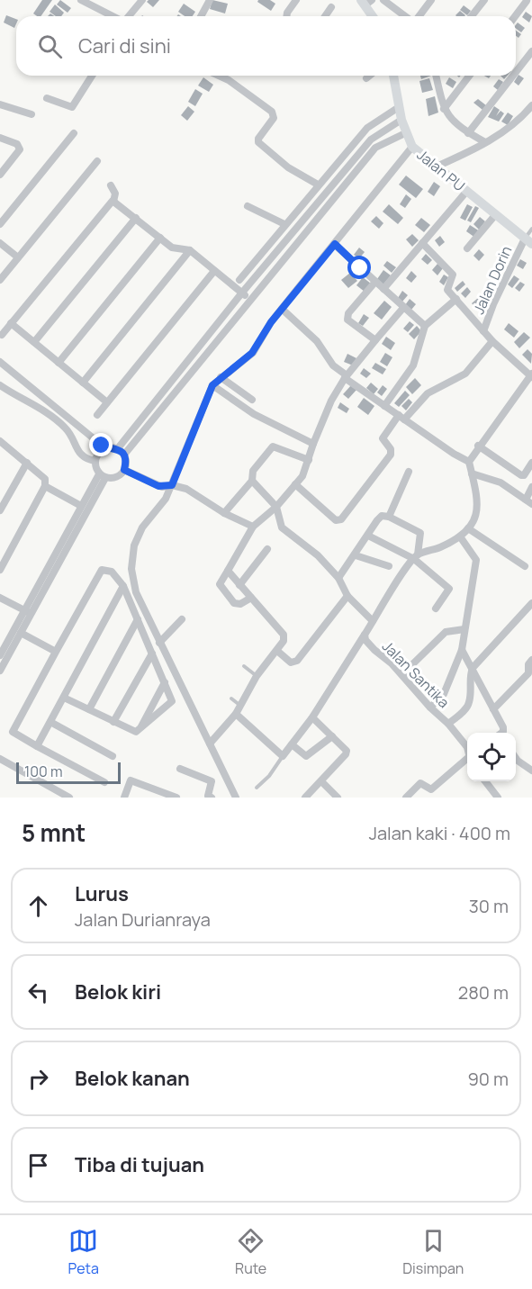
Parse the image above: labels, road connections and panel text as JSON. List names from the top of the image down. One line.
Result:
{"streets":{"street":["Jalan PU","Jalan Dorin","Jalan Santika"]},"crossings":[["Jalan PU","Jalan Dorin"]],"scale_bar":"100 m","page":{"search":"Cari di sini","scale":"100 m","heading":["5 mnt","Jalan kaki · 400 m"],"list":[["Lurus","Jalan Durianraya","30 m"],["Belok kiri","280 m"],["Belok kanan","90 m"],"Tiba di tujuan"],"nav":["Peta","Rute","Disimpan"]}}
